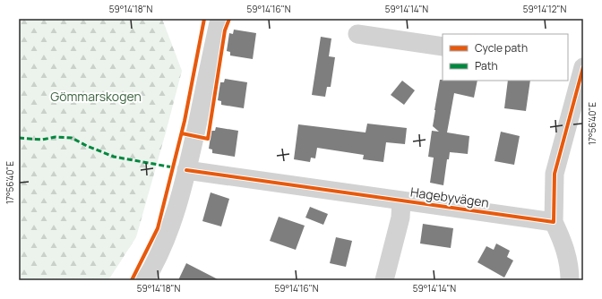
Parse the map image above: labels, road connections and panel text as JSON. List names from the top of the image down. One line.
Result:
{"streets":{"street":["Hagebyvägen"]},"parks":["Gömmarskogen"],"legend":["Cycle path","Path"],"coordinates":["59°14'18\"N","59°14'16\"N","59°14'14\"N","59°14'12\"N","17°56'40\"E"]}
